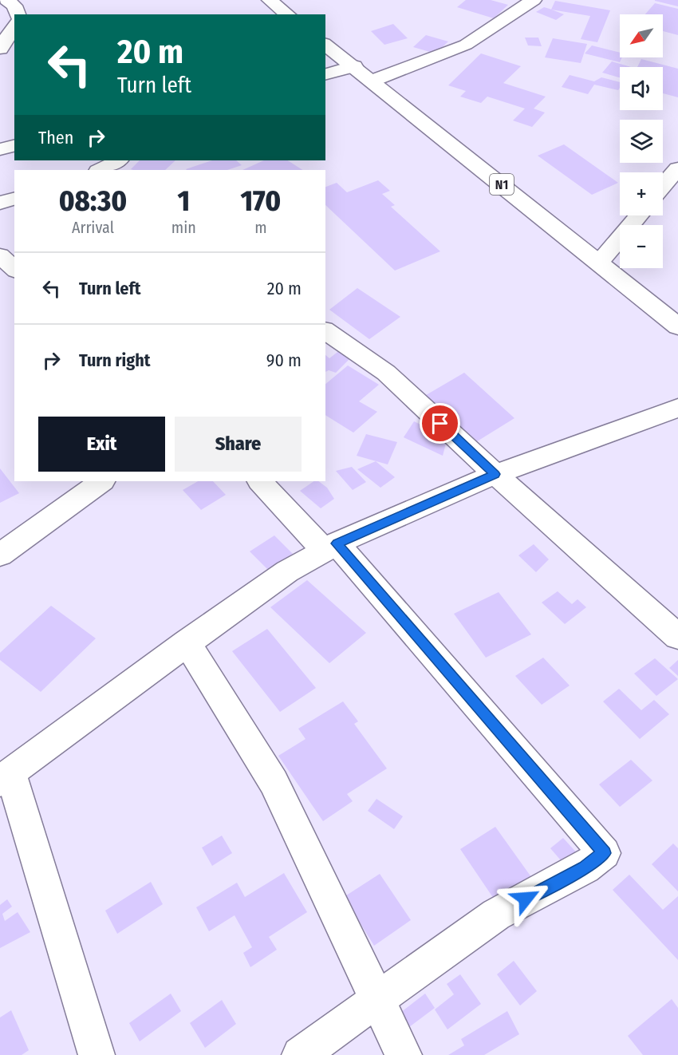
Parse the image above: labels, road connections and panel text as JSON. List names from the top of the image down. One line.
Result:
{"streets":{"main road":["N1"]},"north":"bottom left","page":{"map_buttons":["+","−"],"turn":["20 m","Turn left"],"then":"Then","eta":["08:30","Arrival","1","min","170","m"],"list":[{"name":"Turn left","value":"20 m"},{"name":"Turn right","value":"90 m"}],"buttons":["Exit","Share"]}}
